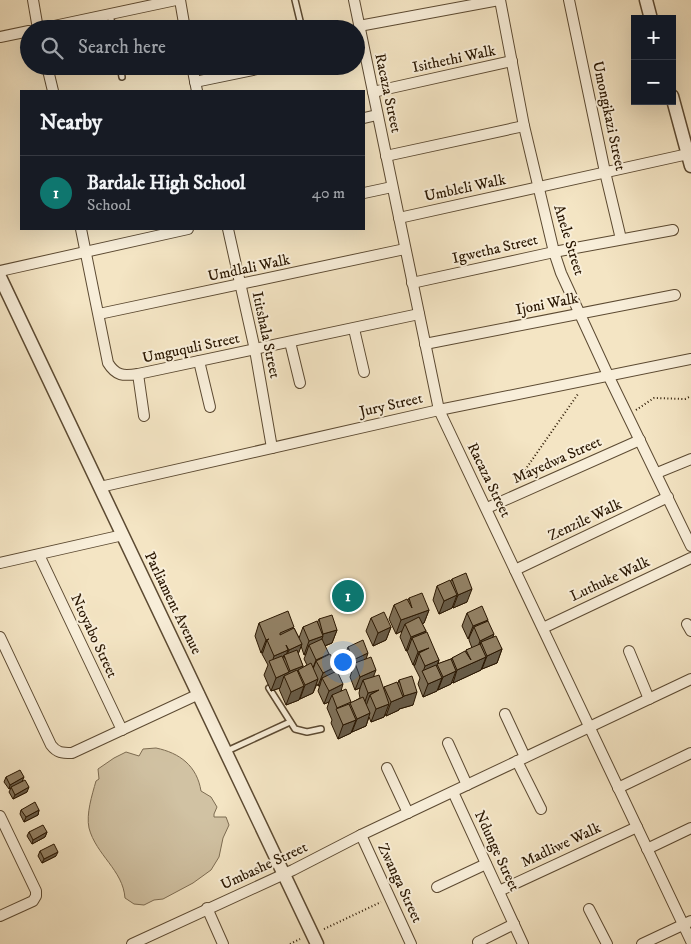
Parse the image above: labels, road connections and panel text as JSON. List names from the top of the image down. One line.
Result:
{"streets":{"street":["Isithethi Walk","Racaza Street","Umongikazi Street","Umbleli Walk","Anele Street","Igwetha Street","Umdlali Walk","Ijoni Walk","Ititshala Street","Umguquli Street","Jury Street","Mayedwa Street","Zenzile Walk","Luthuke Walk","Parliament Avenue","Ntoyabo Street","Madliwe Walk","Ndunge Street","Umbashe Street","Zwanga Street"]},"crossings":[["Isithethi Walk","Racaza Street"],["Isithethi Walk","Anele Street"],["Racaza Street","Umbleli Walk"],["Racaza Street","Igwetha Street"],["Racaza Street","Umdlali Walk"],["Racaza Street","Ijoni Walk"],["Racaza Street","Umguquli Street"],["Racaza Street","Jury Street"],["Racaza Street","Mayedwa Street"],["Racaza Street","Zenzile Walk"],["Racaza Street","Luthuke Walk"],["Racaza Street","Madliwe Walk"],["Racaza Street","Umbashe Street"],["Umongikazi Street","Umbleli Walk"],["Umongikazi Street","Igwetha Street"],["Umbleli Walk","Anele Street"],["Anele Street","Igwetha Street"],["Anele Street","Ijoni Walk"],["Anele Street","Jury Street"],["Anele Street","Mayedwa Street"],["Anele Street","Zenzile Walk"],["Umdlali Walk","Ititshala Street"],["Umdlali Walk","Umguquli Street"],["Ititshala Street","Umguquli Street"],["Ititshala Street","Jury Street"],["Jury Street","Parliament Avenue"],["Parliament Avenue","Umbashe Street"],["Madliwe Walk","Ndunge Street"],["Ndunge Street","Umbashe Street"],["Umbashe Street","Zwanga Street"]],"page":{"map_buttons":["+","−"],"search":"Search here","heading":"Nearby","list":[{"mark":"1","name":"Bardale High School","note":"School","value":"40 m"}],"pins":"1"}}
